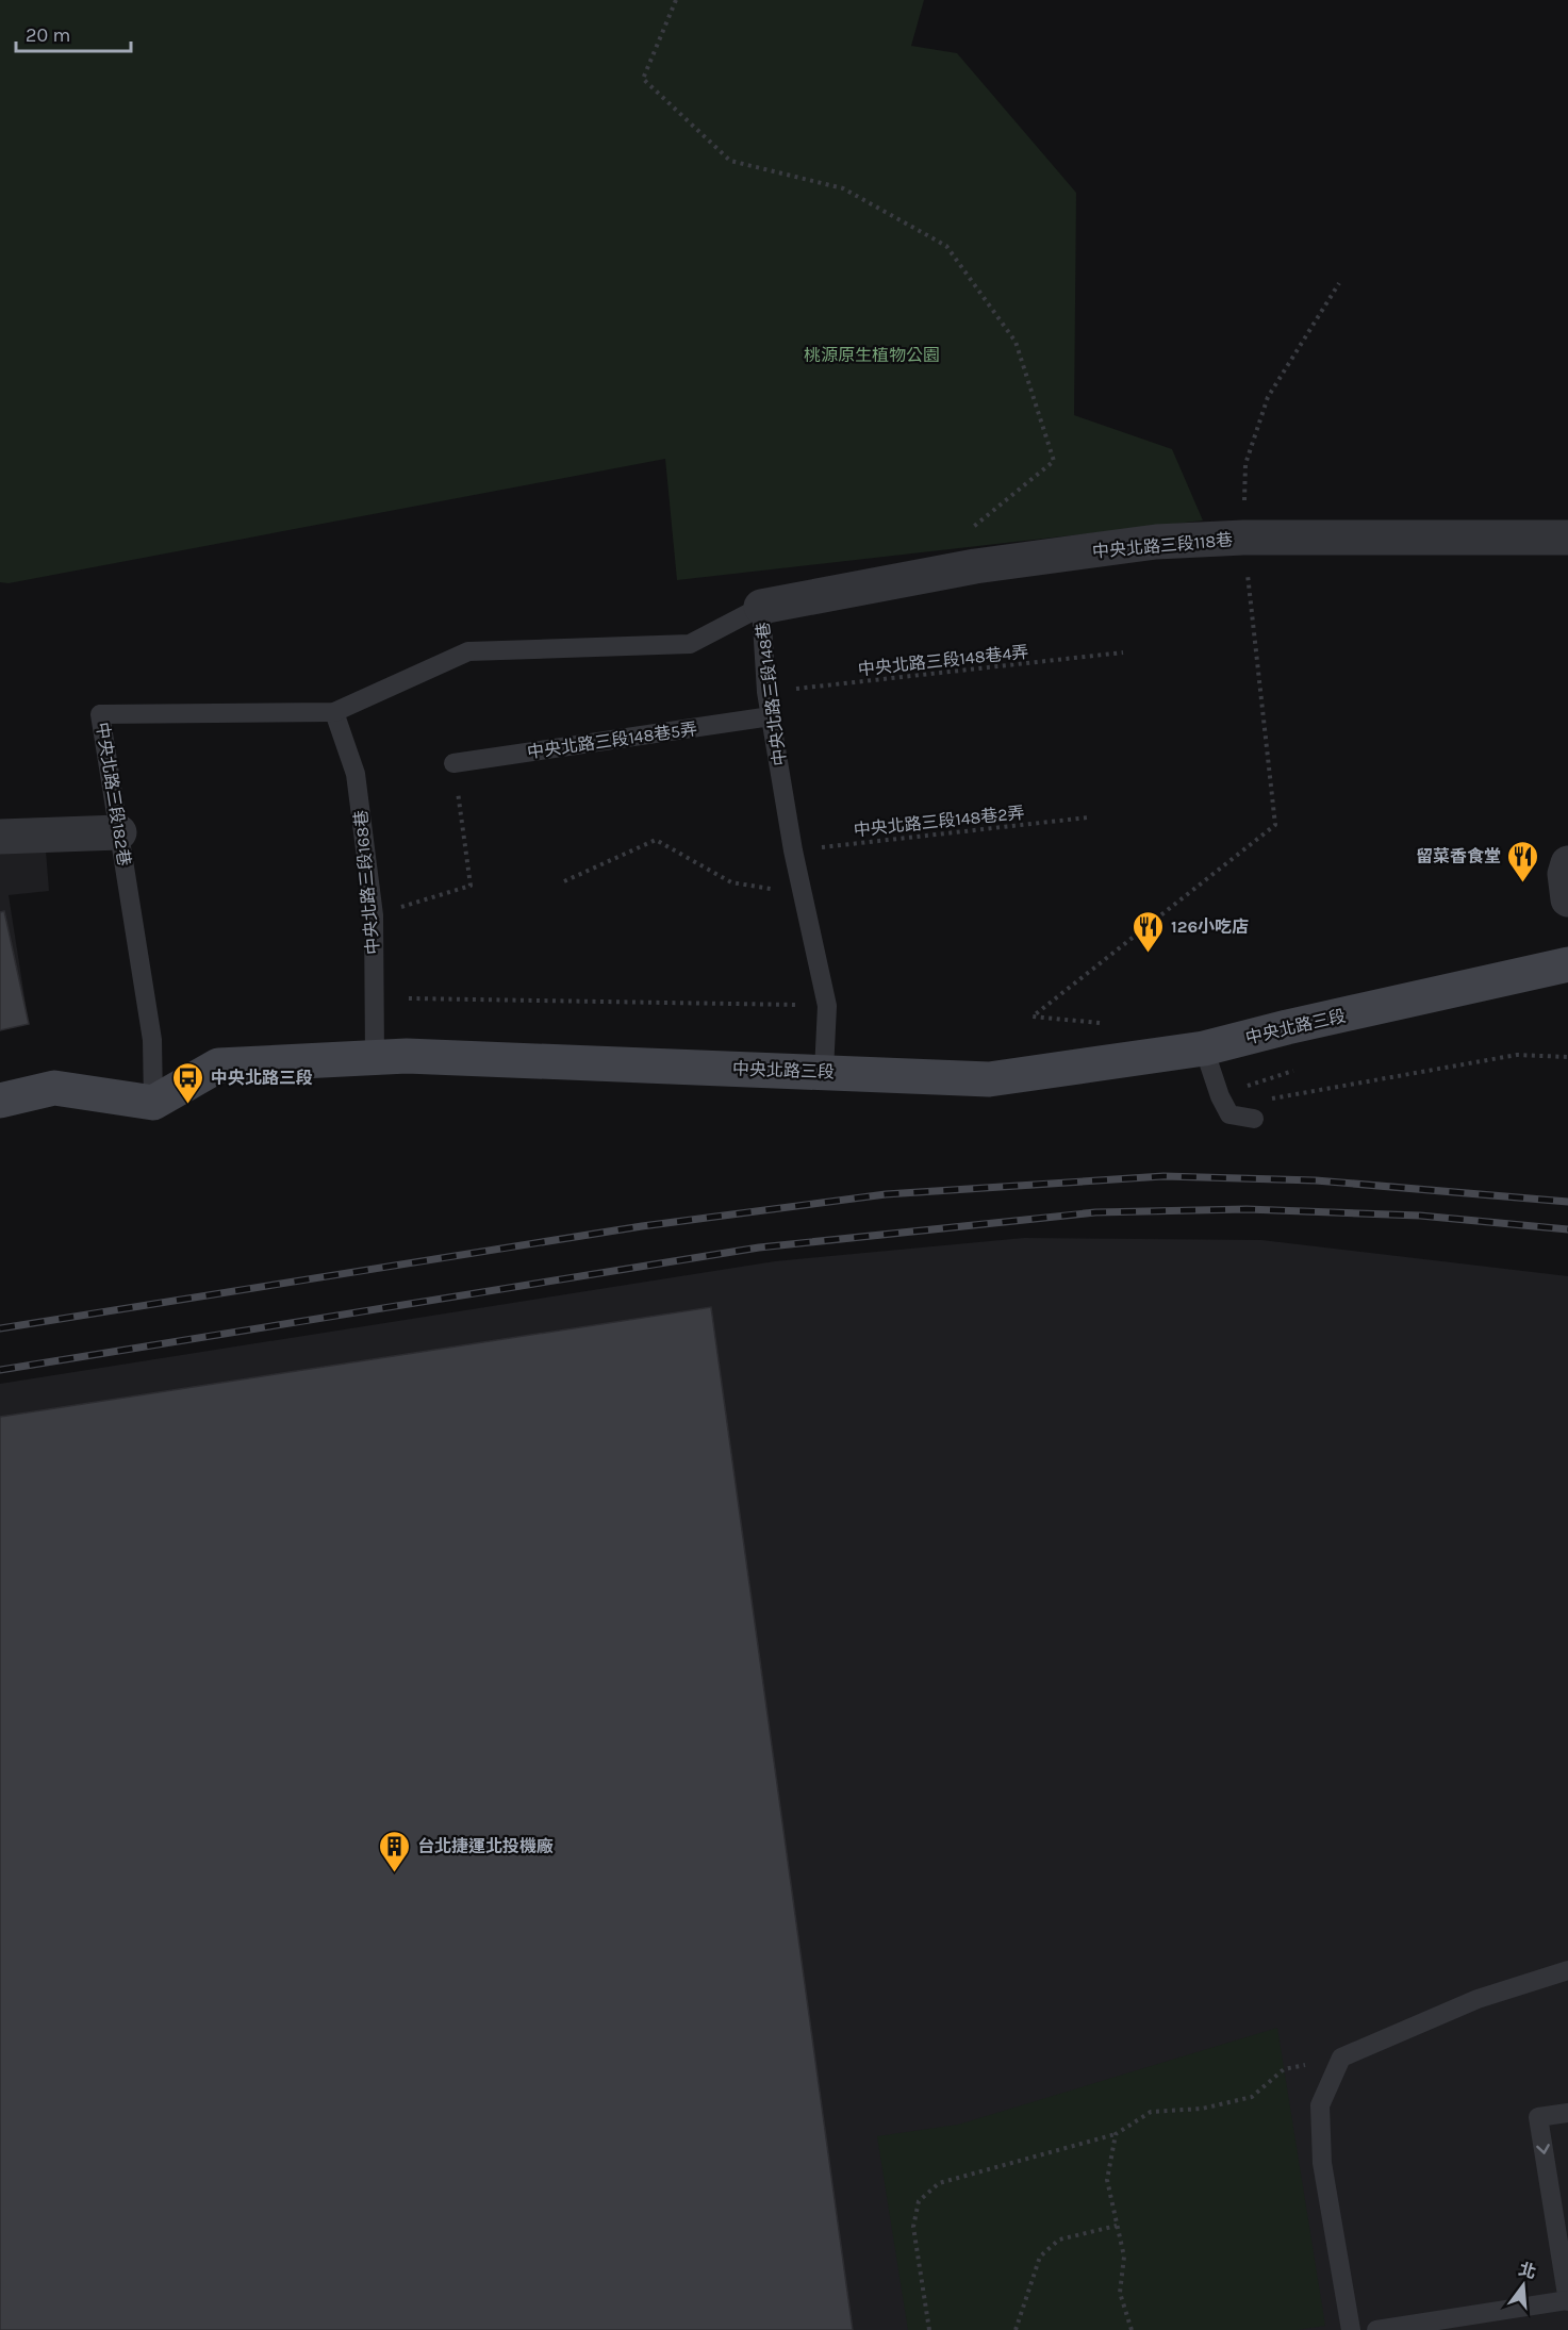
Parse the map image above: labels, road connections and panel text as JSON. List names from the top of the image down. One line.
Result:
{"streets":{"street":["中央北路三段118巷","中央北路三段"],"lane":["中央北路三段148巷","中央北路三段148巷5弄","中央北路三段182巷","中央北路三段168巷"],"path":["中央北路三段148巷4弄","中央北路三段148巷2弄"]},"crossings":[["中央北路三段118巷","中央北路三段148巷"],["中央北路三段148巷4弄","中央北路三段148巷"],["中央北路三段148巷","中央北路三段148巷5弄"],["中央北路三段148巷","中央北路三段182巷"],["中央北路三段148巷","中央北路三段148巷2弄"],["中央北路三段148巷","中央北路三段168巷"],["中央北路三段148巷","中央北路三段"],["中央北路三段182巷","中央北路三段168巷"],["中央北路三段182巷","中央北路三段"],["中央北路三段168巷","中央北路三段"]],"parks":["桃源原生植物公園"],"places":{"restaurant":["留菜香食堂","126小吃店"],"bus stop":["中央北路三段"],"building":["台北捷運北投機廠"]},"scale_bar":"20 m","north":"top"}
